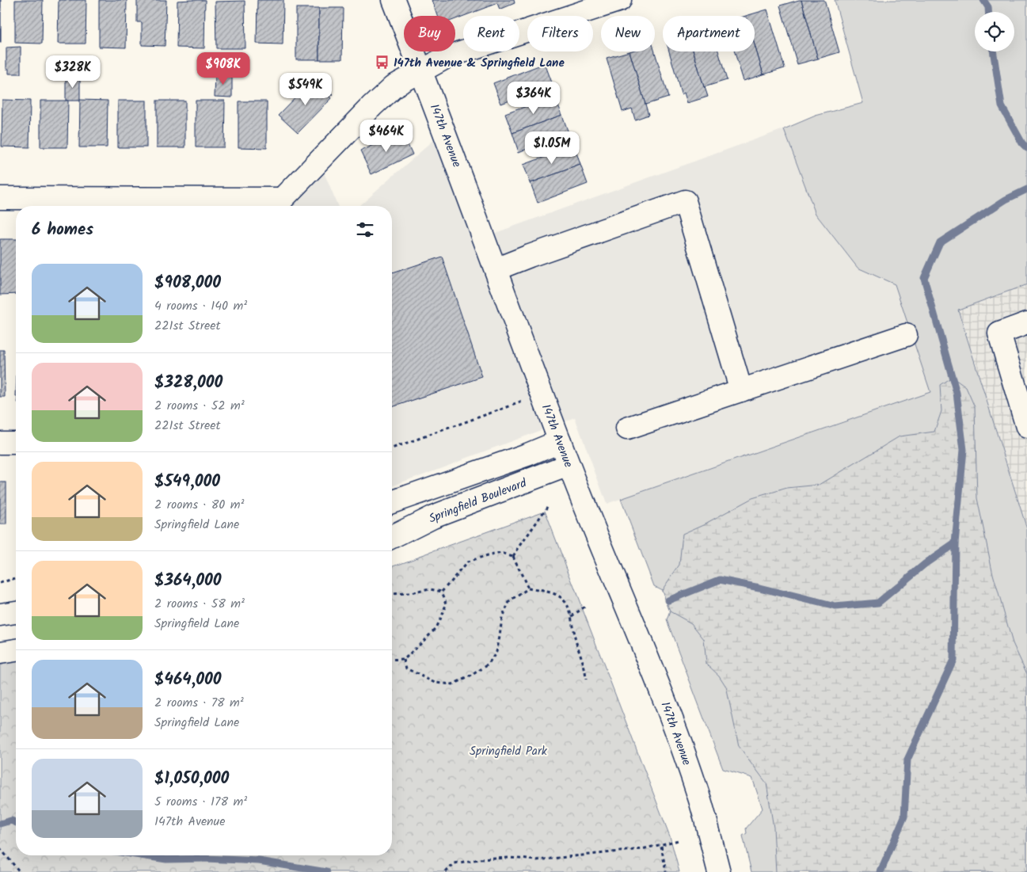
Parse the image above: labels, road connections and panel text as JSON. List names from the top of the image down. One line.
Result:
{"streets":{"street":["147th Avenue","Springfield Boulevard"]},"crossings":[["147th Avenue","Springfield Boulevard"]],"parks":["Springfield Park"],"places":{"bus stop":["147th Avenue & Springfield Lane"]},"page":{"chip":["Buy","Rent","Filters","New","Apartment"],"price":["$908K","$328K","$549K","$364K","$464K","$1.05M"],"heading":"6 homes","list":[{"name":"$908,000","note":"4 rooms · 140 m² · 221st Street"},{"name":"$328,000","note":"2 rooms · 52 m² · 221st Street"},{"name":"$549,000","note":"2 rooms · 80 m² · Springfield Lane"},{"name":"$364,000","note":"2 rooms · 58 m² · Springfield Lane"},{"name":"$464,000","note":"2 rooms · 78 m² · Springfield Lane"},{"name":"$1,050,000","note":"5 rooms · 178 m² · 147th Avenue"}]}}
